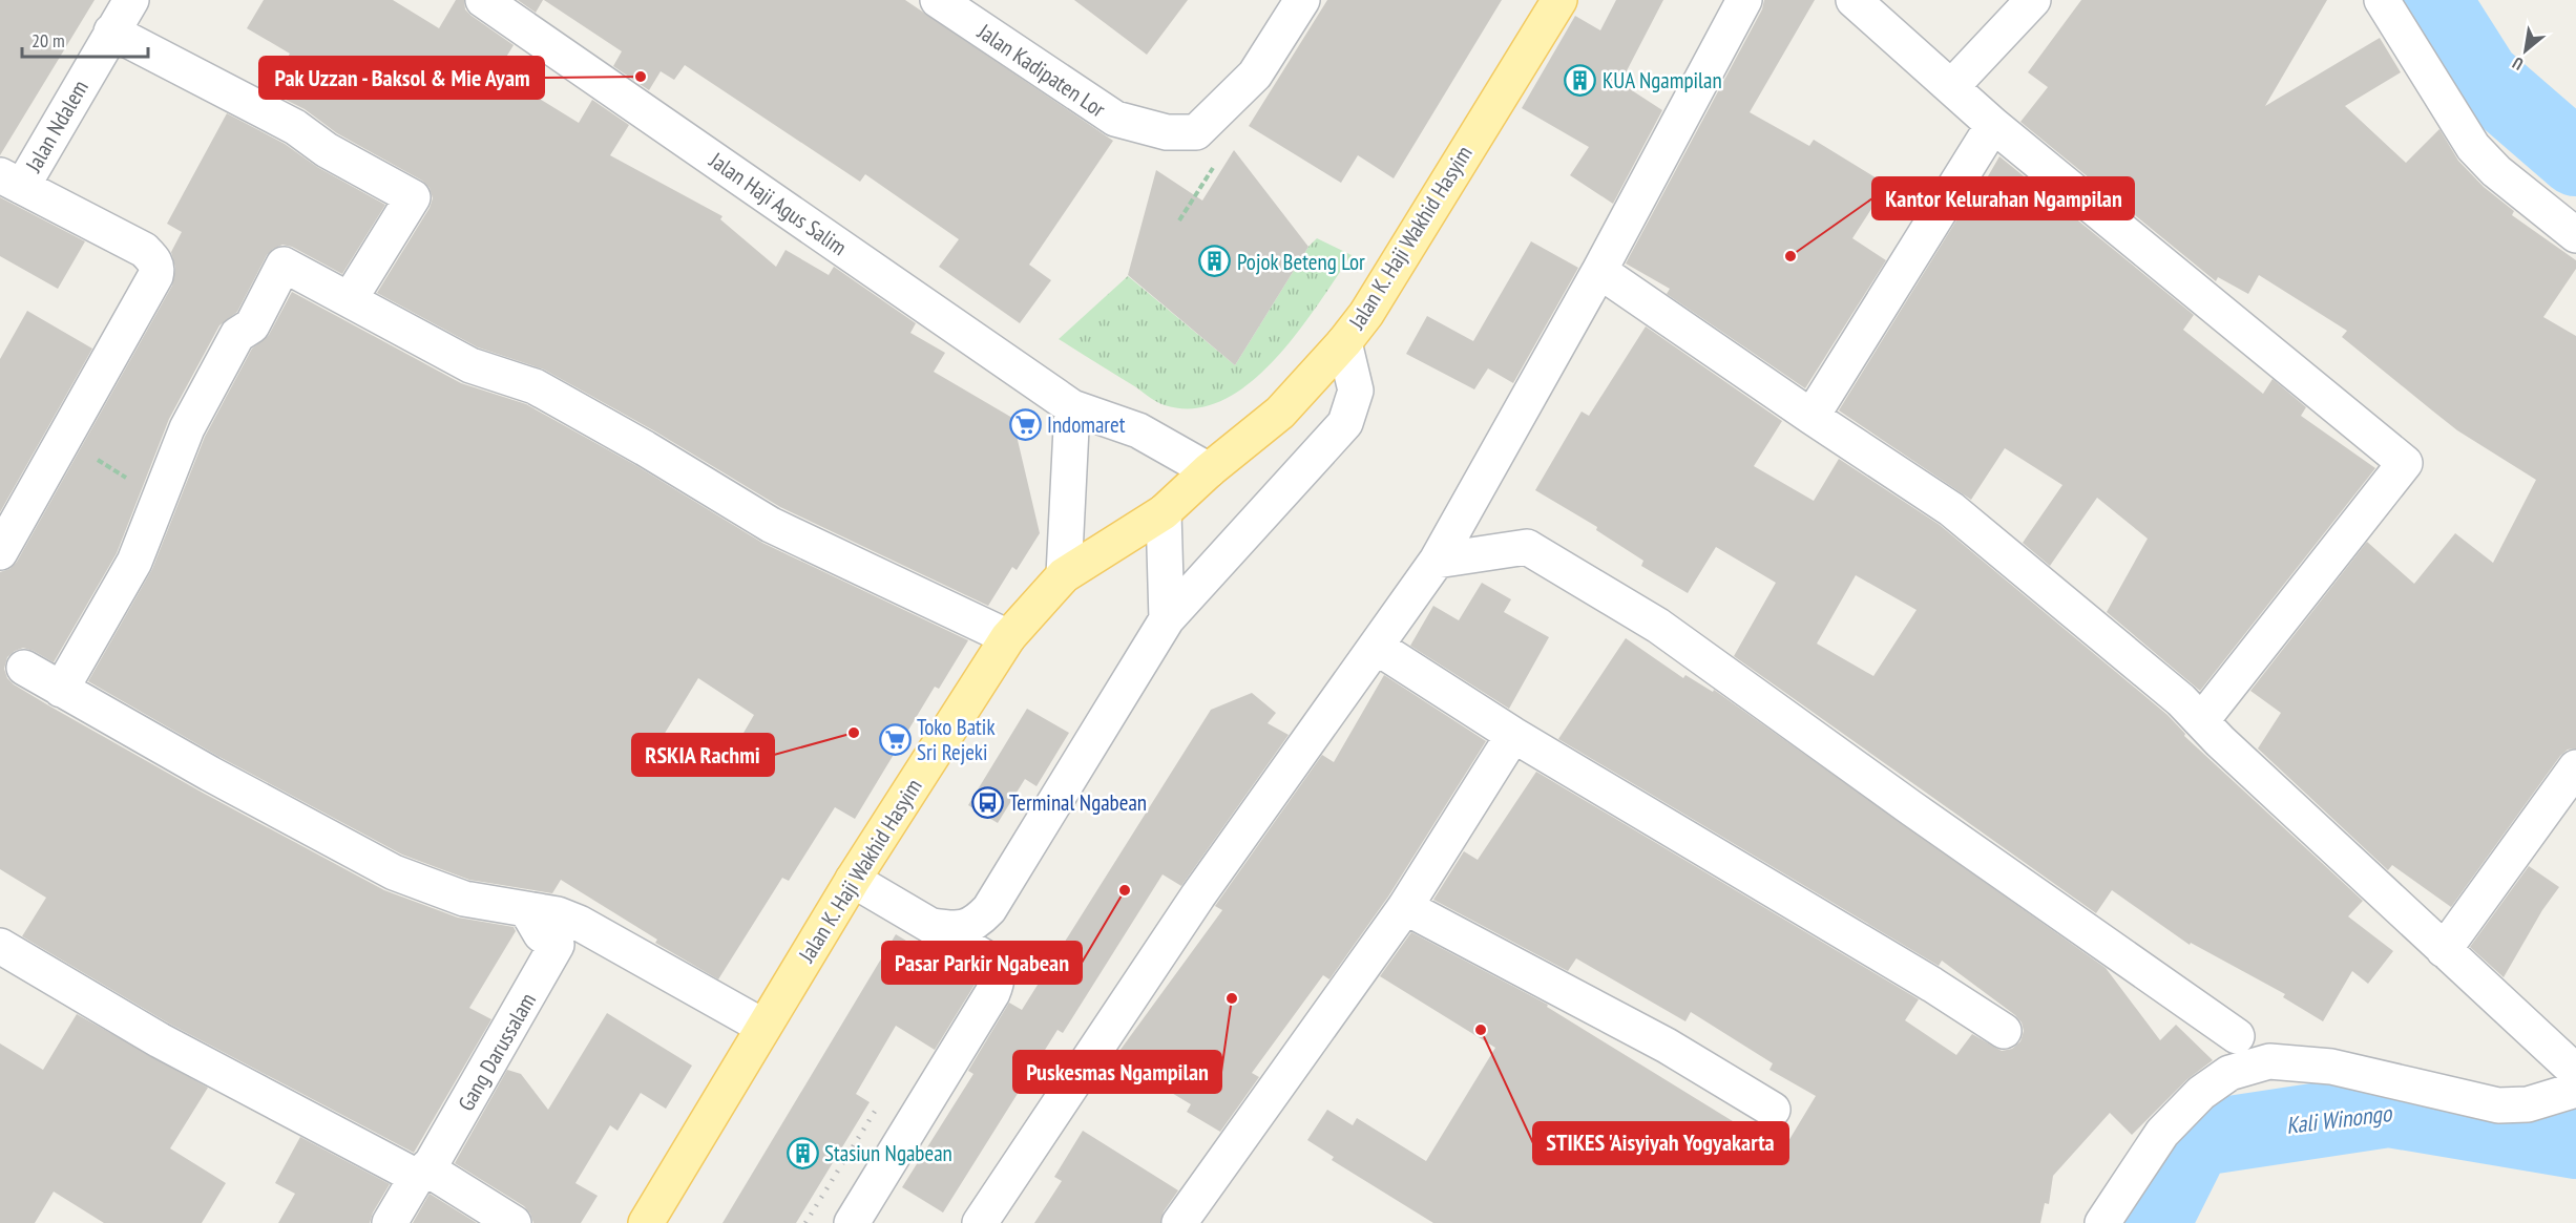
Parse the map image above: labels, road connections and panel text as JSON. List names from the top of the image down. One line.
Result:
{"streets":{"main road":["Jalan K. Haji Wakhid Hasyim"],"street":["Jalan Kadipaten Lor","Jalan Ndalem","Jalan Haji Agus Salim","Gang Darussalam"]},"crossings":[["Jalan Haji Agus Salim","Jalan K. Haji Wakhid Hasyim"]],"water":["Kali Winongo"],"places":{"other":["Pak Uzzan - Baksol & Mie Ayam","Kantor Kelurahan Ngampilan","RSKIA Rachmi","Pasar Parkir Ngabean","Puskesmas Ngampilan","STIKES 'Aisyiyah Yogyakarta"],"building":["KUA Ngampilan","Pojok Beteng Lor","Stasiun Ngabean"],"supermarket":["Indomaret","Toko Batik Sri Rejeki"],"bus stop":["Terminal Ngabean"]},"scale_bar":"20 m","north":"bottom left"}
